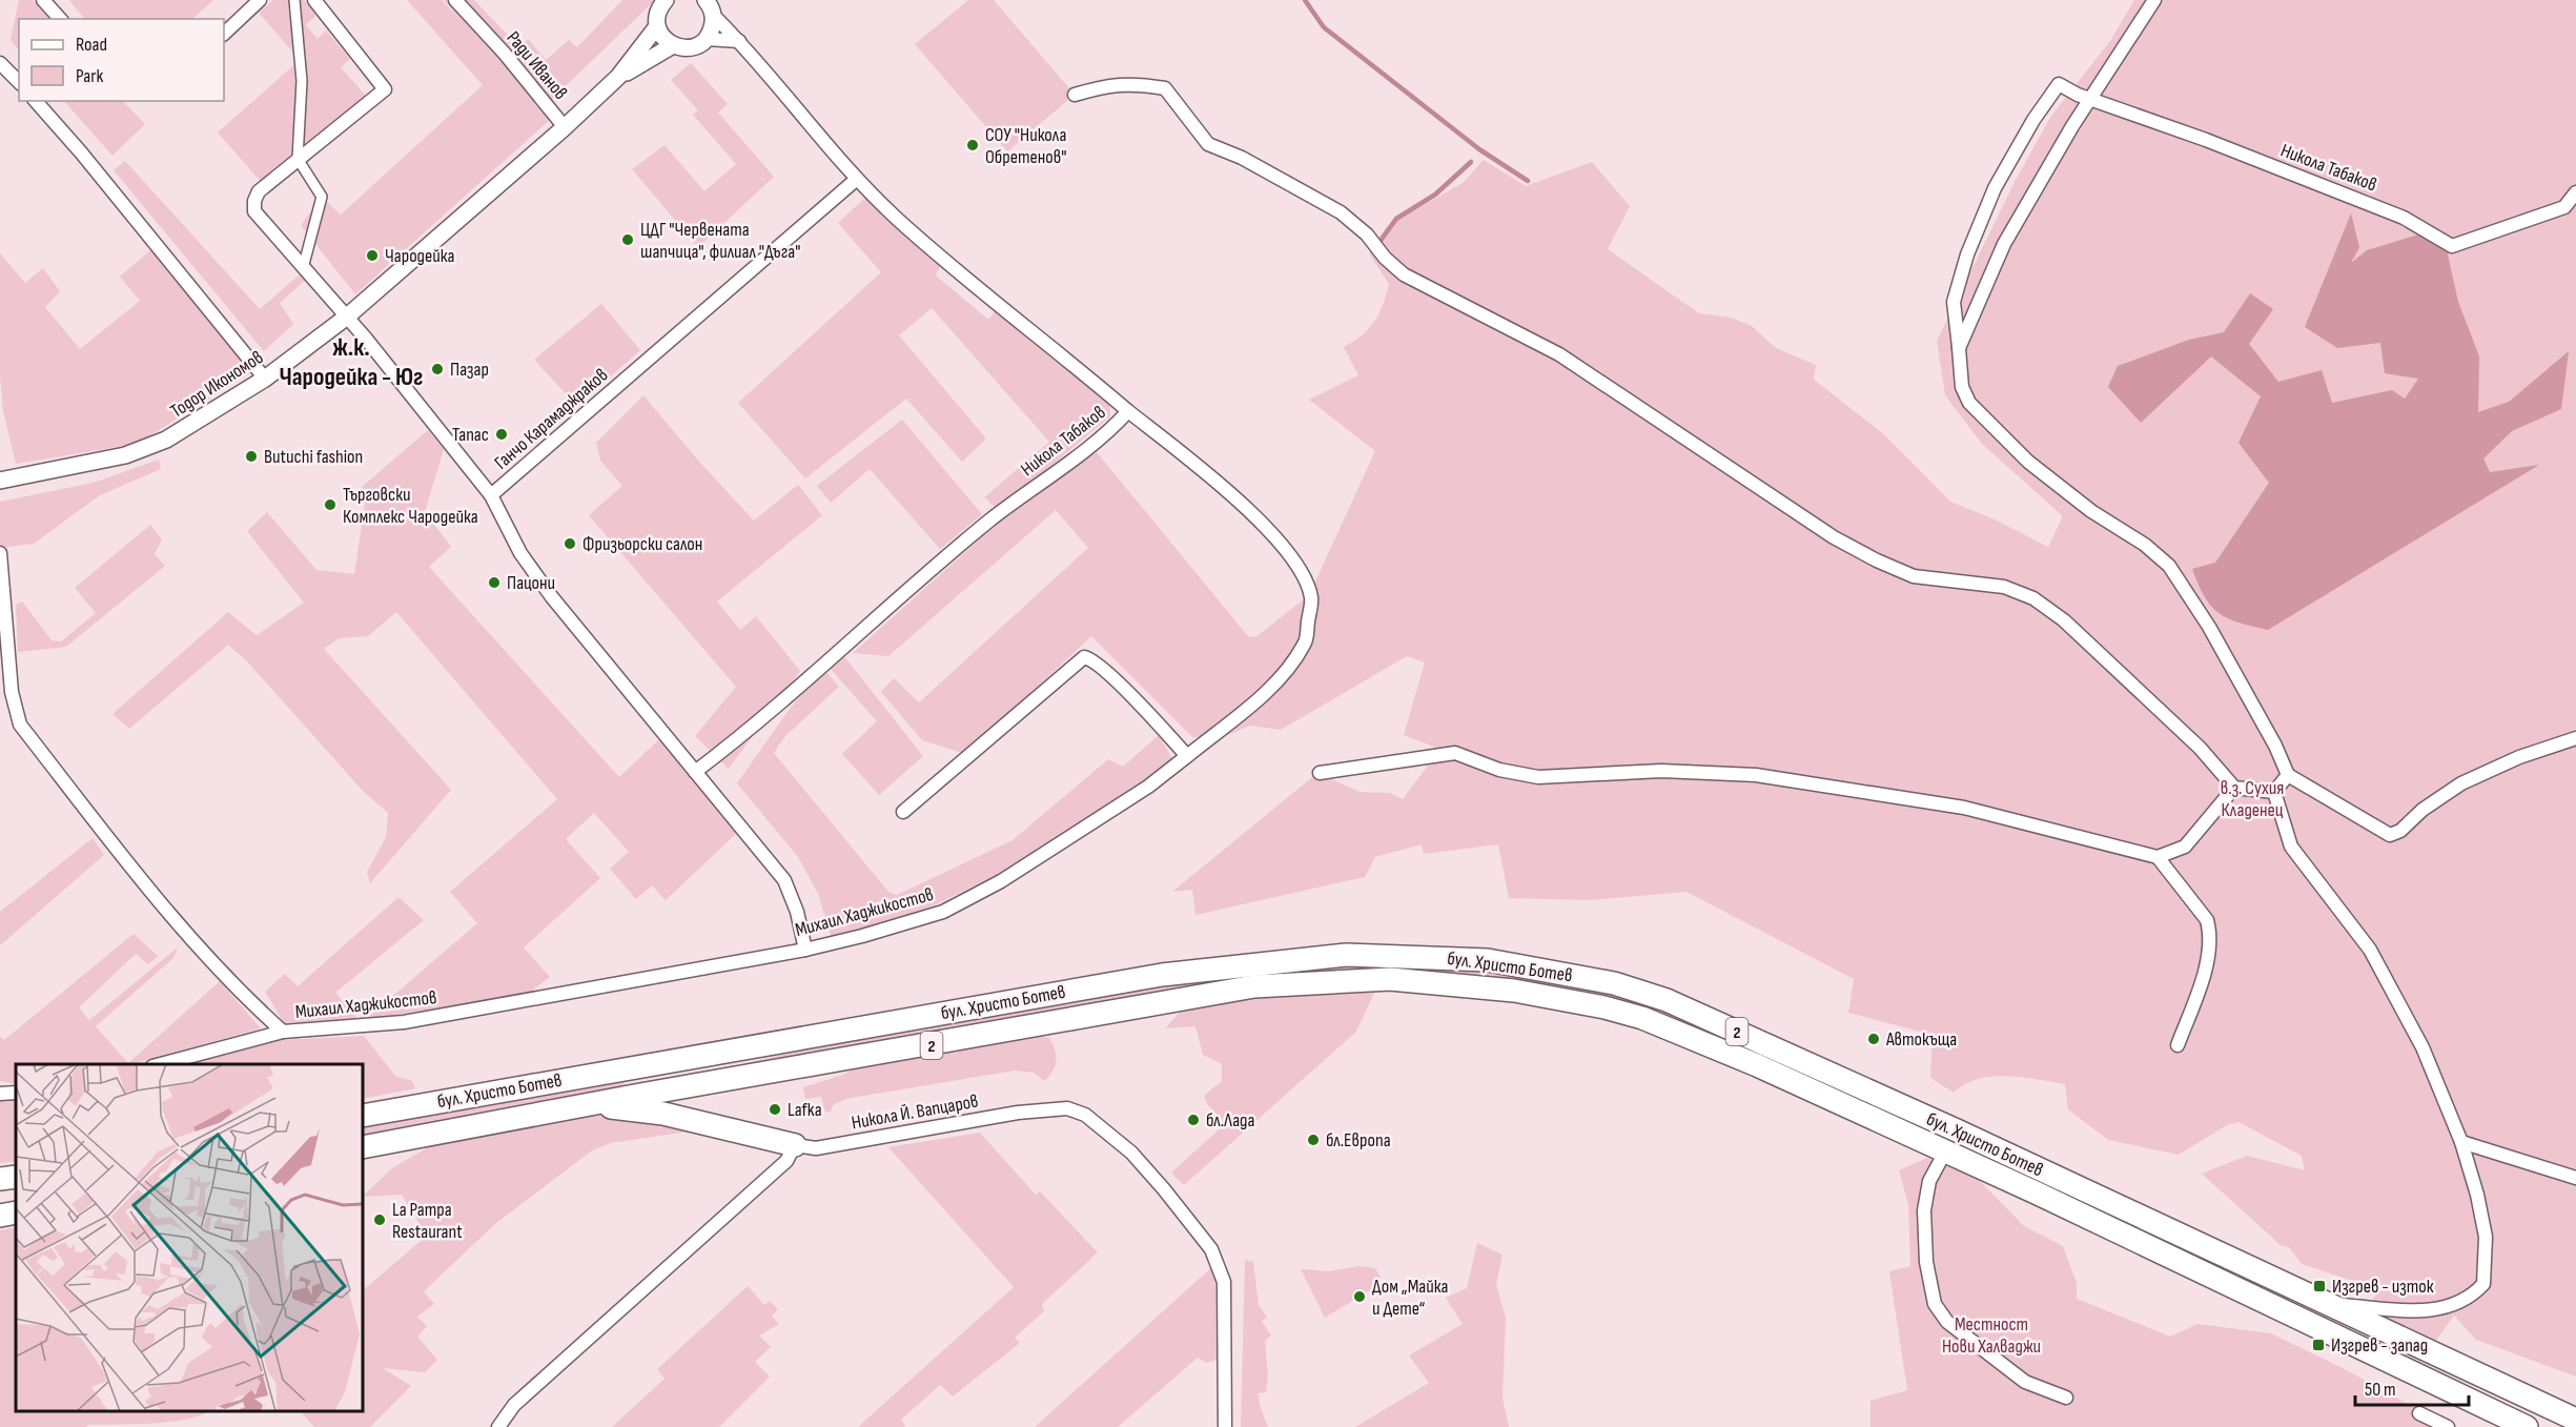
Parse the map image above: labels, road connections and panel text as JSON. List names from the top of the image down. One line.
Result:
{"streets":{"highway":["бул. Христо Ботев","2"],"street":["Ради Иванов","Никола Табаков","Тодор Икономов","Ганчо Карамаджраков","Михаил Хаджикостов","Никола Й. Вапцаров"]},"crossings":[["Ради Иванов","Тодор Икономов"],["Никола Табаков","Ганчо Карамаджраков"],["Никола Табаков","Михаил Хаджикостов"],["Ганчо Карамаджраков","Михаил Хаджикостов"]],"districts":["ж.к. Чародейка - Юг"],"parks":["в.з. Сухия Кладенец","Местност Нови Халваджи"],"places":{"other":["СОУ \"Никола Обретенов\"","ЦДГ \"Червената шапчица\", филиал \"Дъга\"","Чародейка","Пазар","Тапас","Butuchi fashion","Търговски Комплекс Чародейка","Фризьорски салон","Пацони","Автокъща","Lafka","бл.Лада","бл.Европа","La Pampa Restaurant","Дом „Майка и Дете“"],"transit":["Изгрев - изток","Изгрев - запад"]},"legend":["Road","Park"],"scale_bar":"50 m"}
